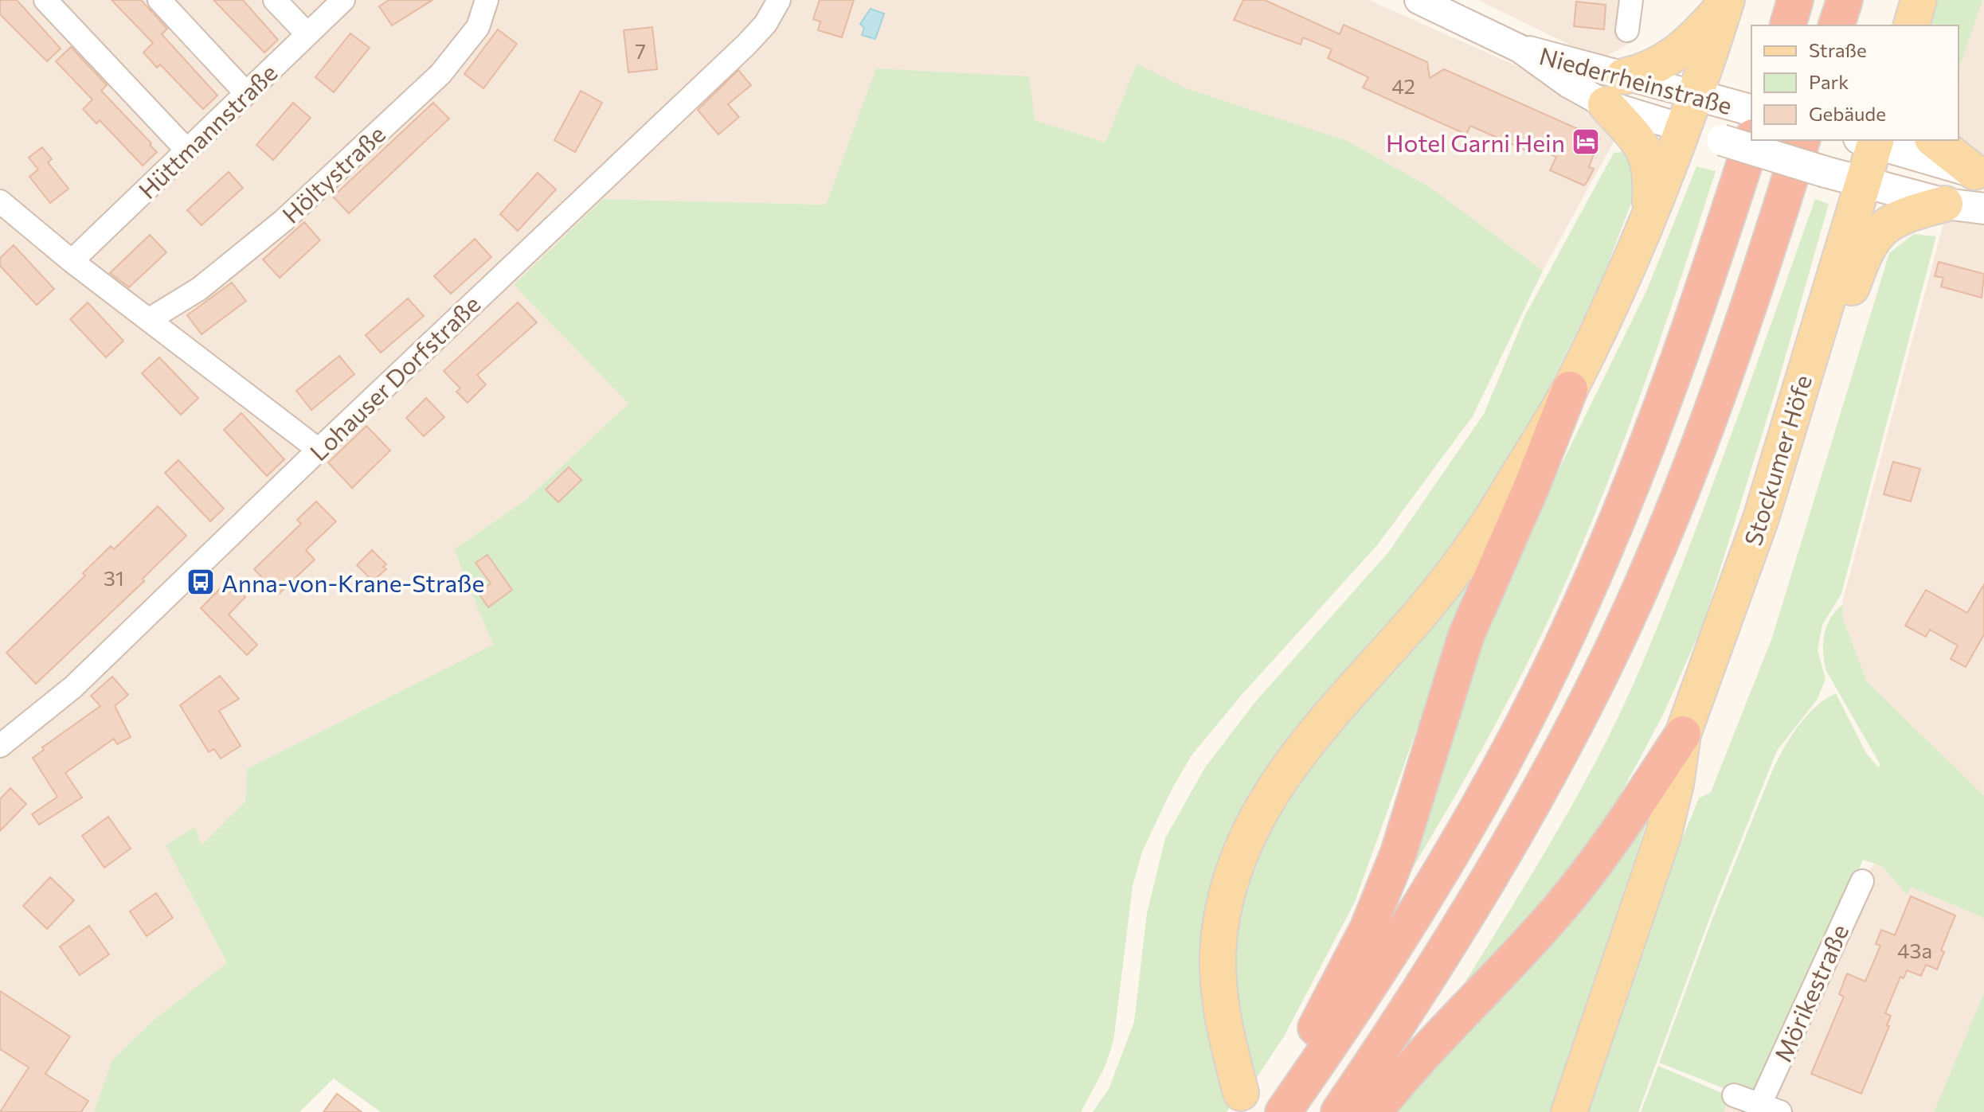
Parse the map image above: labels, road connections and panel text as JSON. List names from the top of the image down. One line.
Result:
{"streets":{"main road":["Niederrheinstraße","Stockumer Höfe"],"street":["Hüttmannstraße","Höltystraße","Lohauser Dorfstraße","Mörikestraße"]},"crossings":[["Niederrheinstraße","Stockumer Höfe"]],"places":{"hotel":["Hotel Garni Hein"],"bus stop":["Anna-von-Krane-Straße"]},"house_numbers":["7","42","31","43a"],"legend":["Straße","Park","Gebäude"]}
